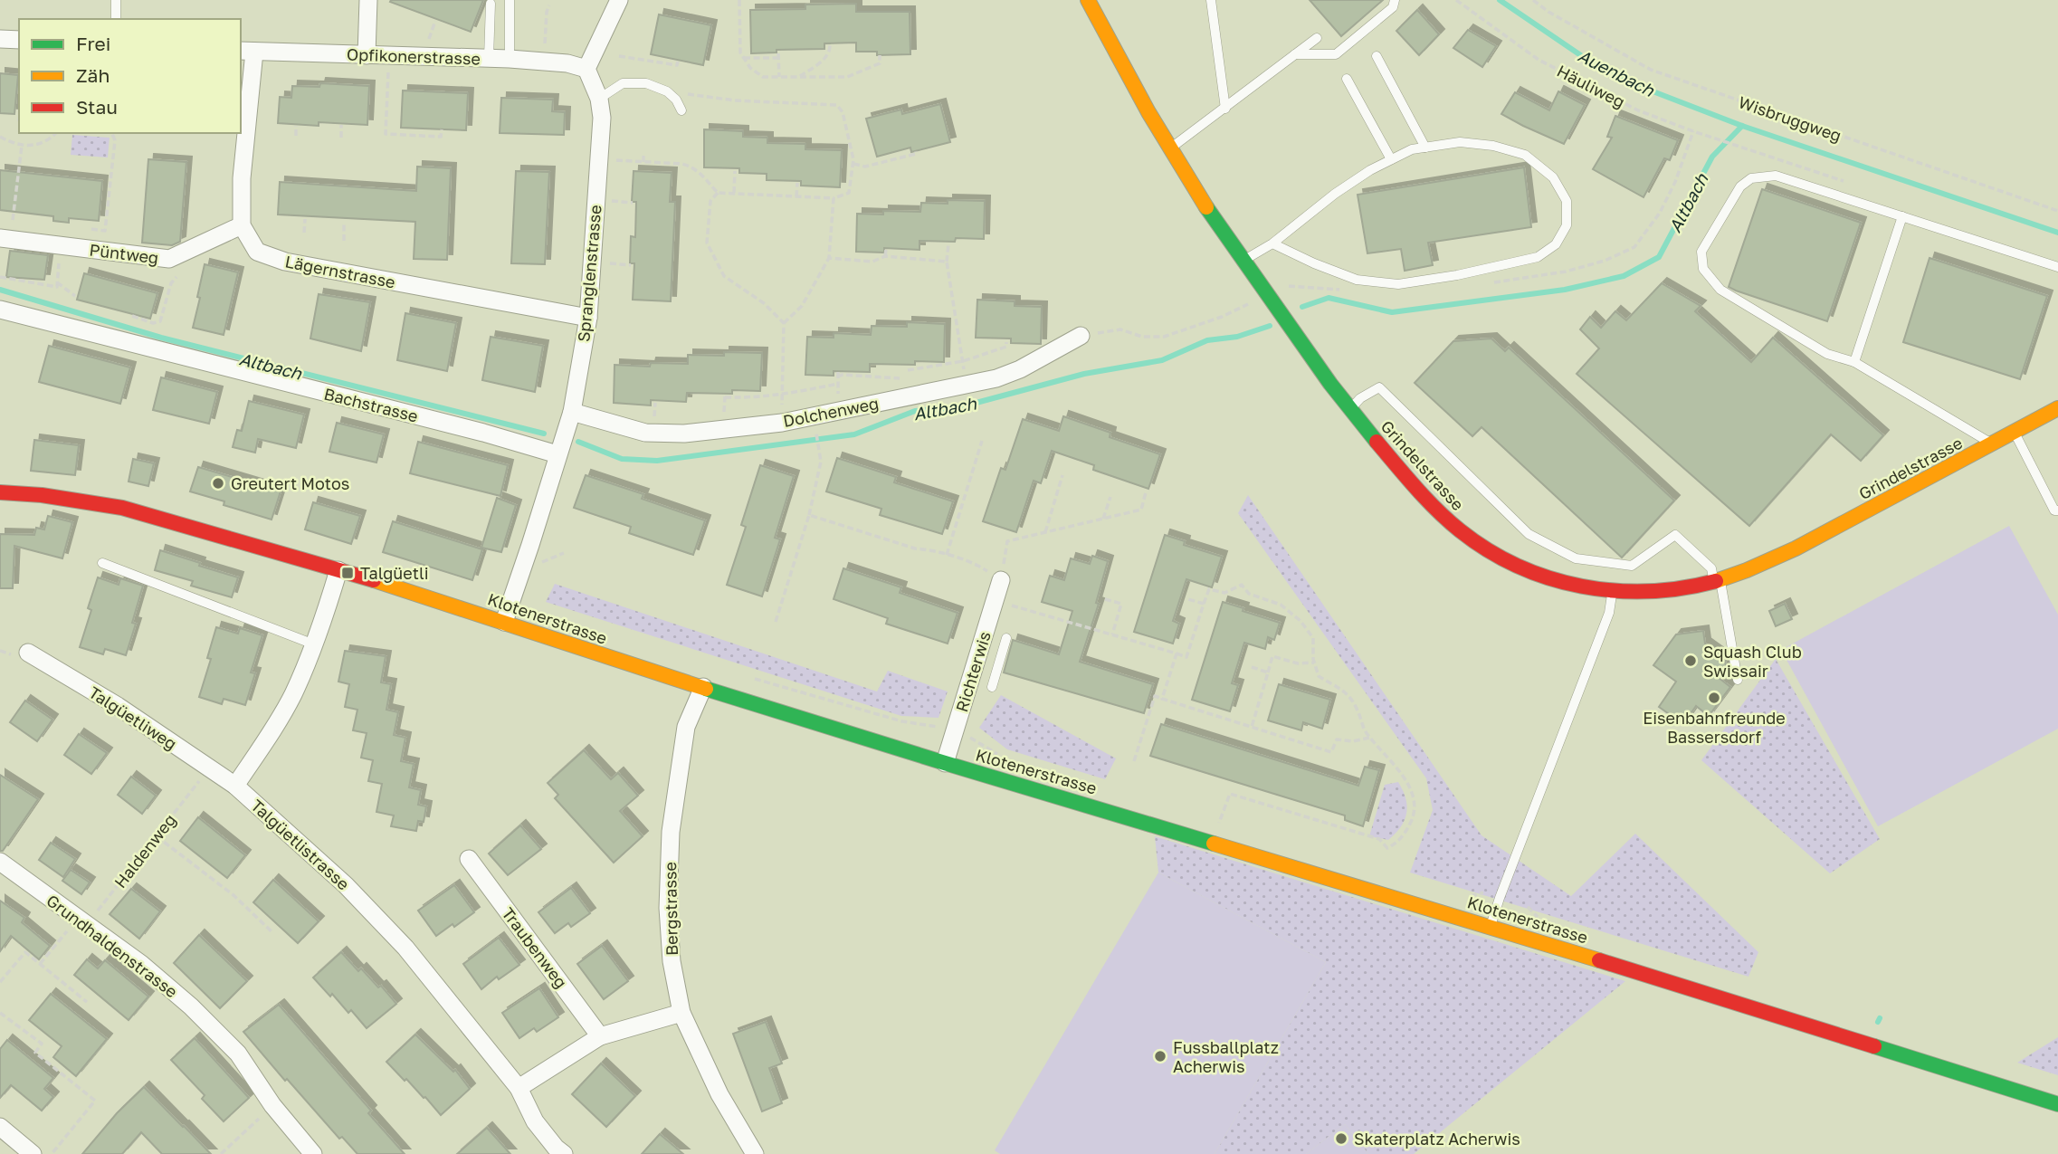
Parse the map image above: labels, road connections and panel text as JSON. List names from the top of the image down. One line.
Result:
{"streets":{"main road":["Grindelstrasse","Klotenerstrasse"],"street":["Opfikonerstrasse","Püntweg","Lägernstrasse","Spranglenstrasse","Bachstrasse","Dolchenweg","Richterwis","Talgüetliweg","Talgüetlistrasse","Bergstrasse","Grundhaldenstrasse","Traubenweg"],"path":["Häuliweg","Wisbruggweg","Haldenweg"]},"crossings":[["Opfikonerstrasse","Spranglenstrasse"],["Püntweg","Lägernstrasse"],["Lägernstrasse","Spranglenstrasse"],["Spranglenstrasse","Bachstrasse"],["Spranglenstrasse","Dolchenweg"],["Spranglenstrasse","Klotenerstrasse"],["Klotenerstrasse","Richterwis"],["Klotenerstrasse","Bergstrasse"],["Talgüetliweg","Talgüetlistrasse"],["Haldenweg","Grundhaldenstrasse"]],"water":["Auenbach","Altbach"],"places":{"other":["Greutert Motos","Squash Club Swissair","Eisenbahnfreunde Bassersdorf","Fussballplatz Acherwis","Skaterplatz Acherwis"],"transit":["Talgüetli"]},"legend":["Frei","Zäh","Stau"]}
